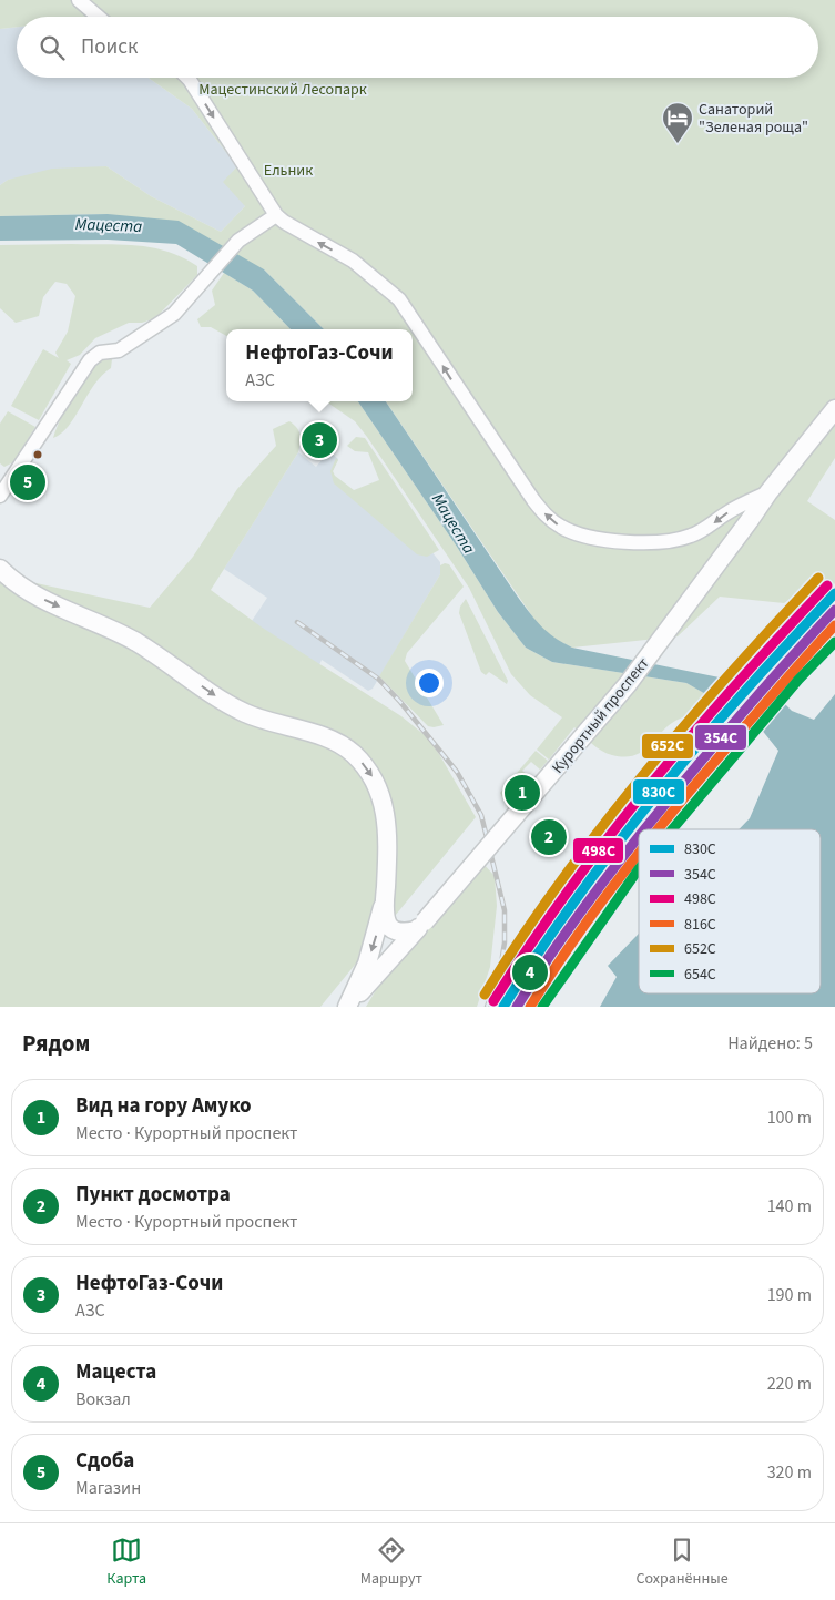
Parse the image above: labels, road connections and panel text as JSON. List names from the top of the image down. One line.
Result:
{"streets":{"main road":["Курортный проспект"]},"water":["Мацеста"],"parks":["Мацестинский Лесопарк","Ельник"],"places":{"hotel":["Санаторий \"Зеленая роща\""]},"lines":["transit line 652С","transit line 498С","transit line 830С","transit line 354С","transit line 816С","transit line 654С"],"legend":["830С","354С","498С","816С","652С","654С"],"page":{"search":"Поиск","popup":["НефтоГаз-Сочи","АЗС"],"pins":["3","5","1","2","4"],"heading":["Рядом","Найдено: 5"],"list":[{"mark":"1","name":"Вид на гору Амуко","note":"Место · Курортный проспект","value":"100 m"},{"mark":"2","name":"Пункт досмотра","note":"Место · Курортный проспект","value":"140 m"},{"mark":"3","name":"НефтоГаз-Сочи","note":"АЗС","value":"190 m"},{"mark":"4","name":"Мацеста","note":"Вокзал","value":"220 m"},{"mark":"5","name":"Сдоба","note":"Магазин","value":"320 m"}],"nav":["Карта","Маршрут","Сохранённые"]}}
